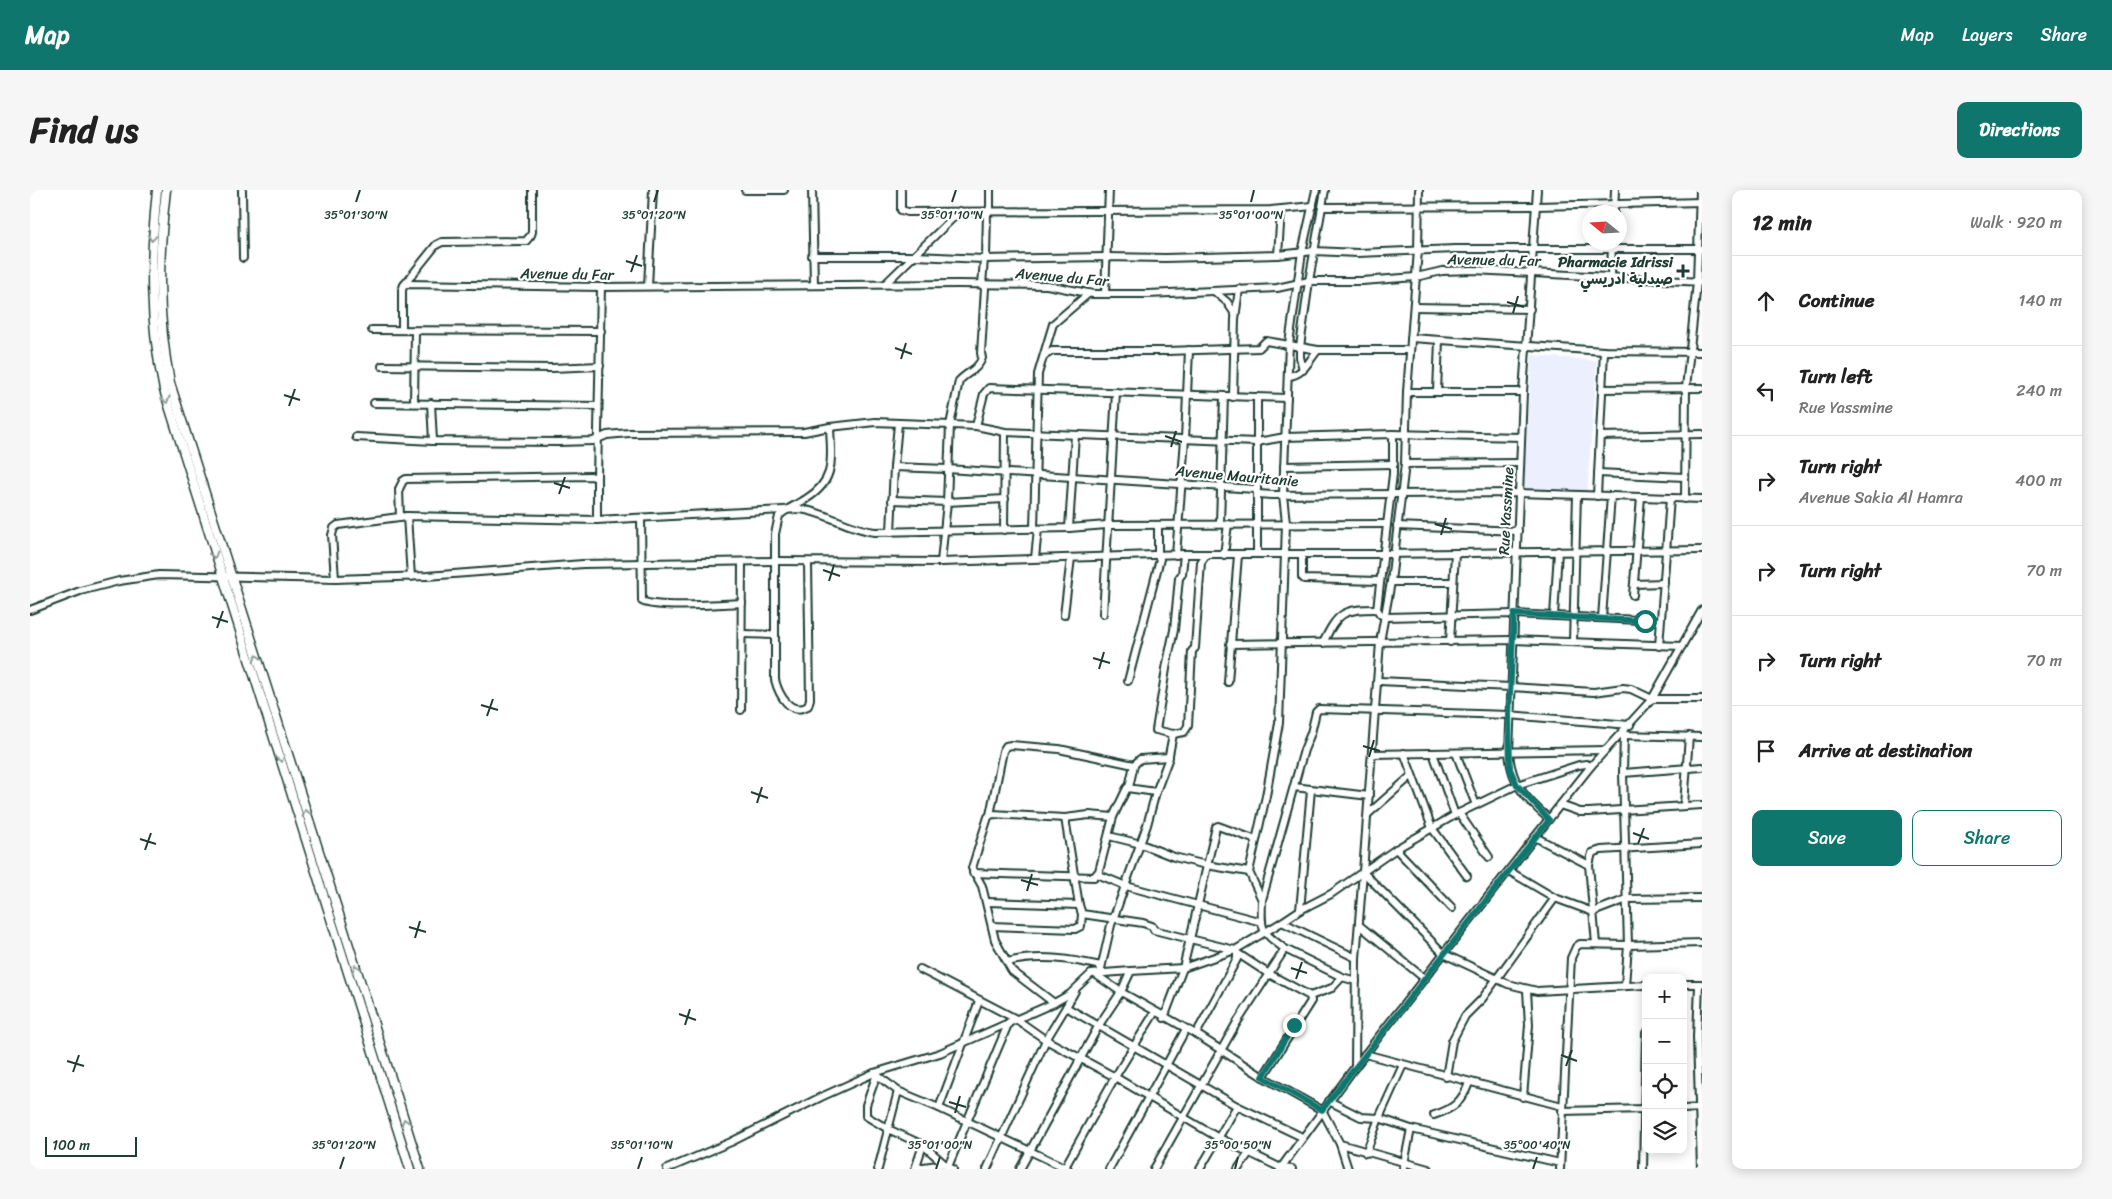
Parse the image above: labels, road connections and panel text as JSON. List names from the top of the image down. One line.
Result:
{"streets":{"street":["Avenue du Far","Avenue Mauritanie","Rue Yassmine"]},"crossings":[["Avenue du Far","Rue Yassmine"],["Avenue Mauritanie","Rue Yassmine"]],"places":{"health":["Pharmacie Idrissi صيدلية ادريسي"]},"scale_bar":"100 m","north":"left","page":{"header":"Map","nav":["Map","Layers","Share"],"title":"Find us","buttons":["Directions",["Save","Share"]],"heading":["12 min","Walk · 920 m"],"list":[["Continue","140 m"],["Turn left","Rue Yassmine","240 m"],["Turn right","Avenue Sakia Al Hamra","400 m"],["Turn right","70 m"],["Turn right","70 m"],"Arrive at destination"],"map_buttons":["+","−"],"scale":"100 m"},"coordinates":["35°01'30\"N","35°01'20\"N","35°01'10\"N","35°01'00\"N","35°00'50\"N","35°00'40\"N"]}
